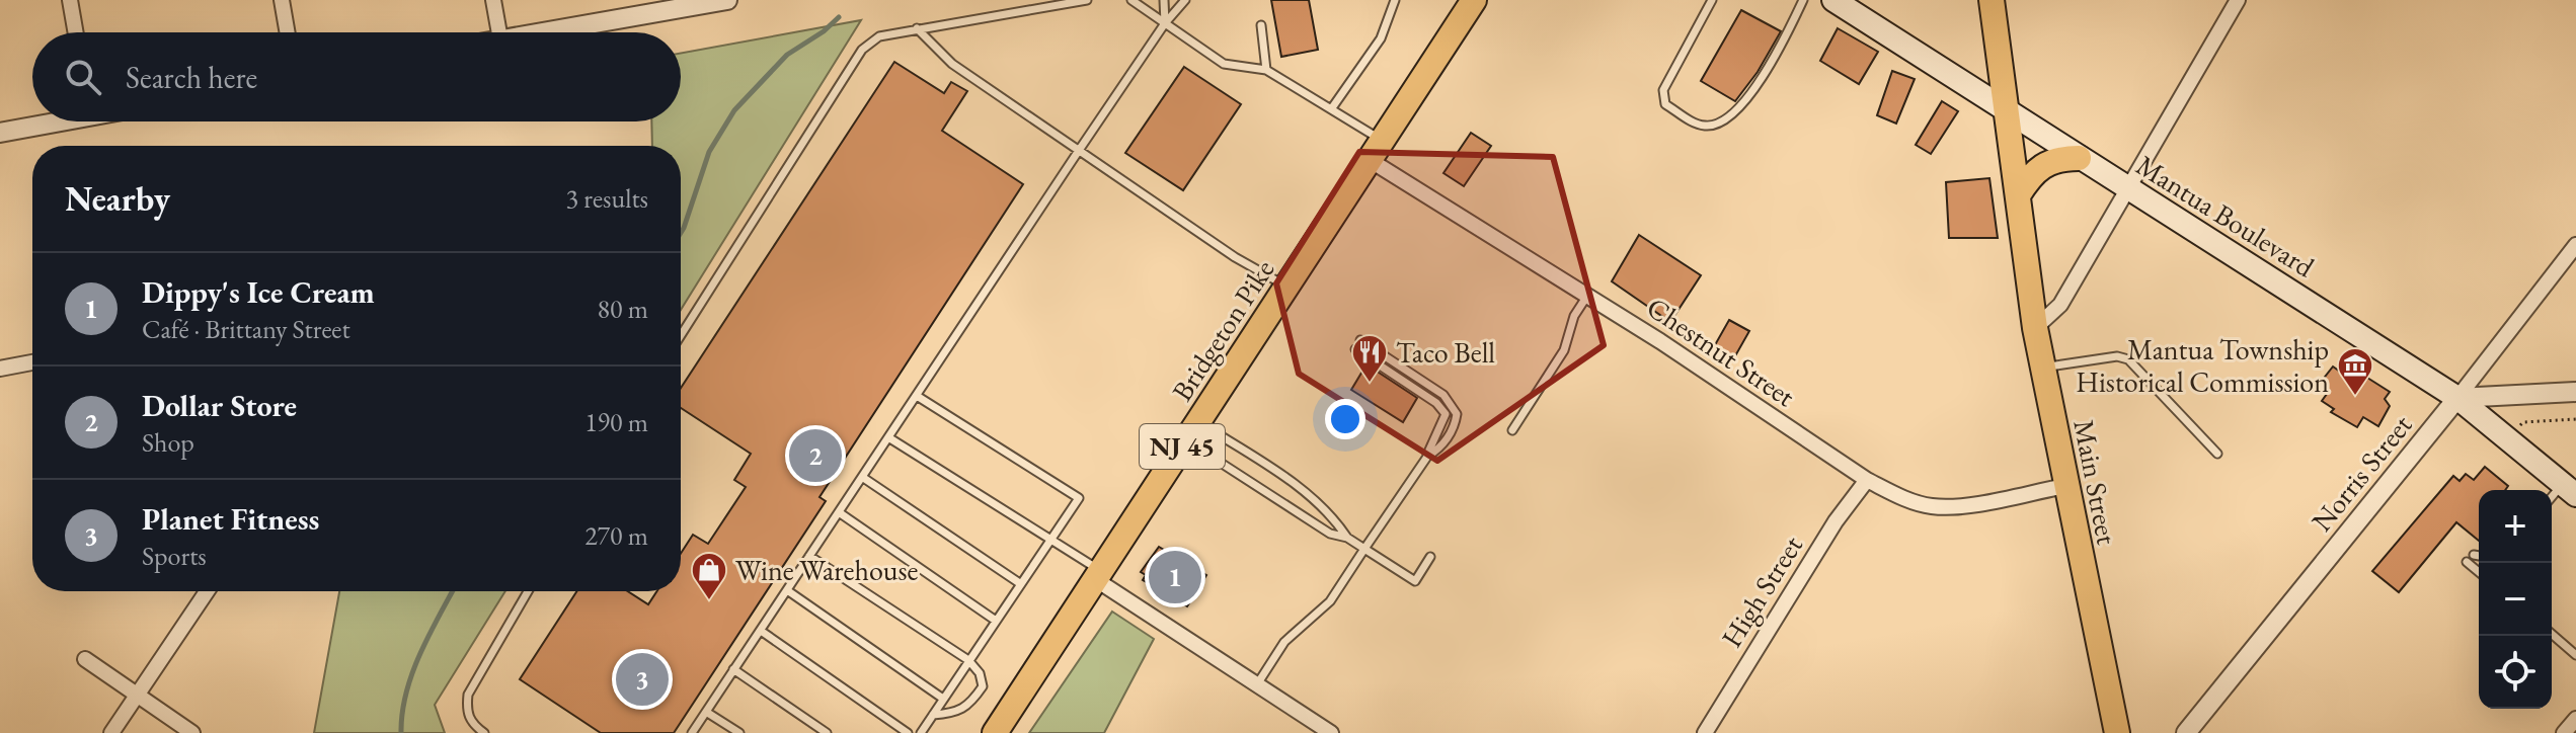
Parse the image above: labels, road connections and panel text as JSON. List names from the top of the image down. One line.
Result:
{"streets":{"main road":["Mantua Boulevard","Bridgeton Pike","NJ 45","Main Street"],"street":["Chestnut Street","Norris Street","High Street"]},"crossings":[["Mantua Boulevard","Norris Street"],["Mantua Boulevard","Main Street"],["Bridgeton Pike","Chestnut Street"],["Chestnut Street","Main Street"],["Chestnut Street","High Street"]],"places":{"restaurant":["Taco Bell"],"museum":["Mantua Township Historical Commission"],"shop":["Wine Warehouse"]},"page":{"search":"Search here","heading":["Nearby","3 results"],"list":[{"mark":"1","name":"Dippy's Ice Cream","note":"Café · Brittany Street","value":"80 m"},{"mark":"2","name":"Dollar Store","note":"Shop","value":"190 m"},{"mark":"3","name":"Planet Fitness","note":"Sports","value":"270 m"}],"pins":["2","1","3"],"map_buttons":["+","−"]}}
